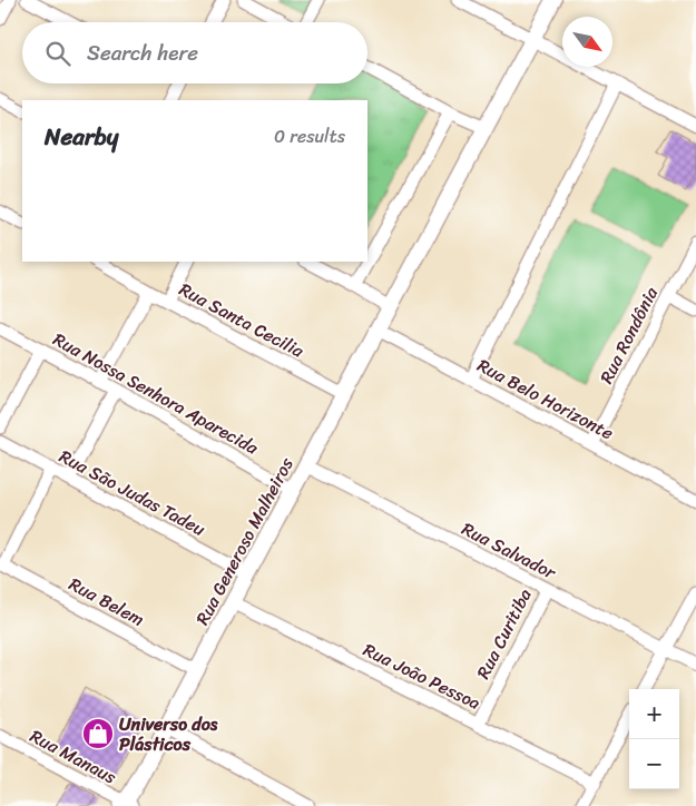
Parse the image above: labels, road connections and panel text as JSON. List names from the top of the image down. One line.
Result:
{"streets":{"street":["Rua Santa Cecilia","Rua Rondônia","Rua Nossa Senhora Aparecida","Rua Belo Horizonte","Rua São Judas Tadeu","Rua Generoso Malheiros","Rua Salvador","Rua Belem","Rua Curitiba","Rua João Pessoa","Rua Manaus"]},"crossings":[["Rua Santa Cecilia","Rua Generoso Malheiros"],["Rua Rondônia","Rua Belo Horizonte"],["Rua Nossa Senhora Aparecida","Rua Generoso Malheiros"],["Rua Belo Horizonte","Rua Generoso Malheiros"],["Rua São Judas Tadeu","Rua Generoso Malheiros"],["Rua Generoso Malheiros","Rua Salvador"],["Rua Generoso Malheiros","Rua Belem"],["Rua Generoso Malheiros","Rua João Pessoa"],["Rua Generoso Malheiros","Rua Manaus"],["Rua Salvador","Rua Curitiba"],["Rua Curitiba","Rua João Pessoa"]],"places":{"shop":["Universo dos Plásticos"]},"north":"bottom right","page":{"search":"Search here","heading":["Nearby","0 results"],"map_buttons":["+","−"]}}
